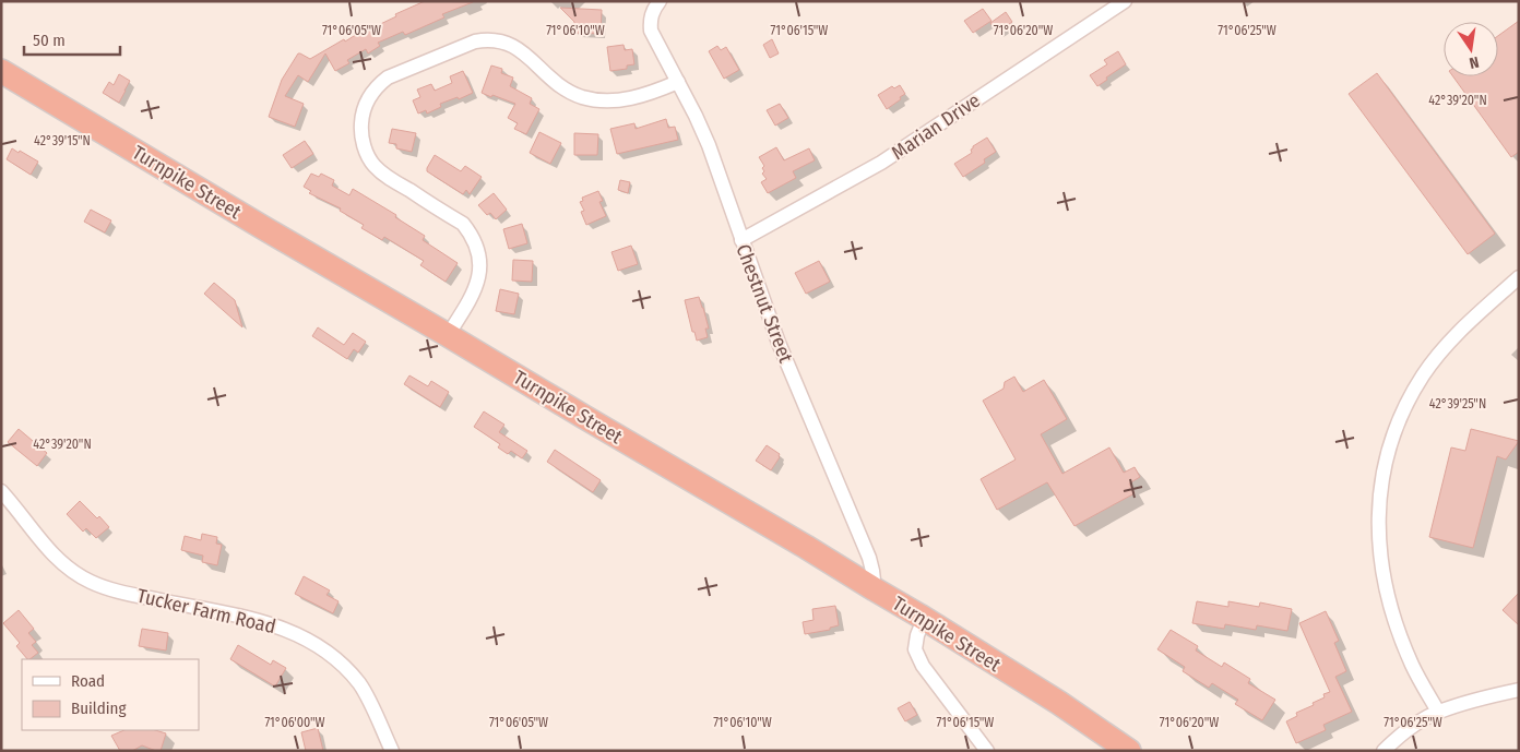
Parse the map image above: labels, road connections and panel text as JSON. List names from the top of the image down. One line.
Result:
{"streets":{"highway":["Turnpike Street"],"street":["Marian Drive","Chestnut Street","Tucker Farm Road"]},"crossings":[["Marian Drive","Chestnut Street"],["Turnpike Street","Chestnut Street"]],"legend":["Road","Building"],"scale_bar":"50 m","north":"bottom","coordinates":["71°06'05\"W","71°06'10\"W","71°06'15\"W","71°06'20\"W","71°06'25\"W","42°39'20\"N","42°39'15\"N","42°39'25\"N","71°06'00\"W"]}
